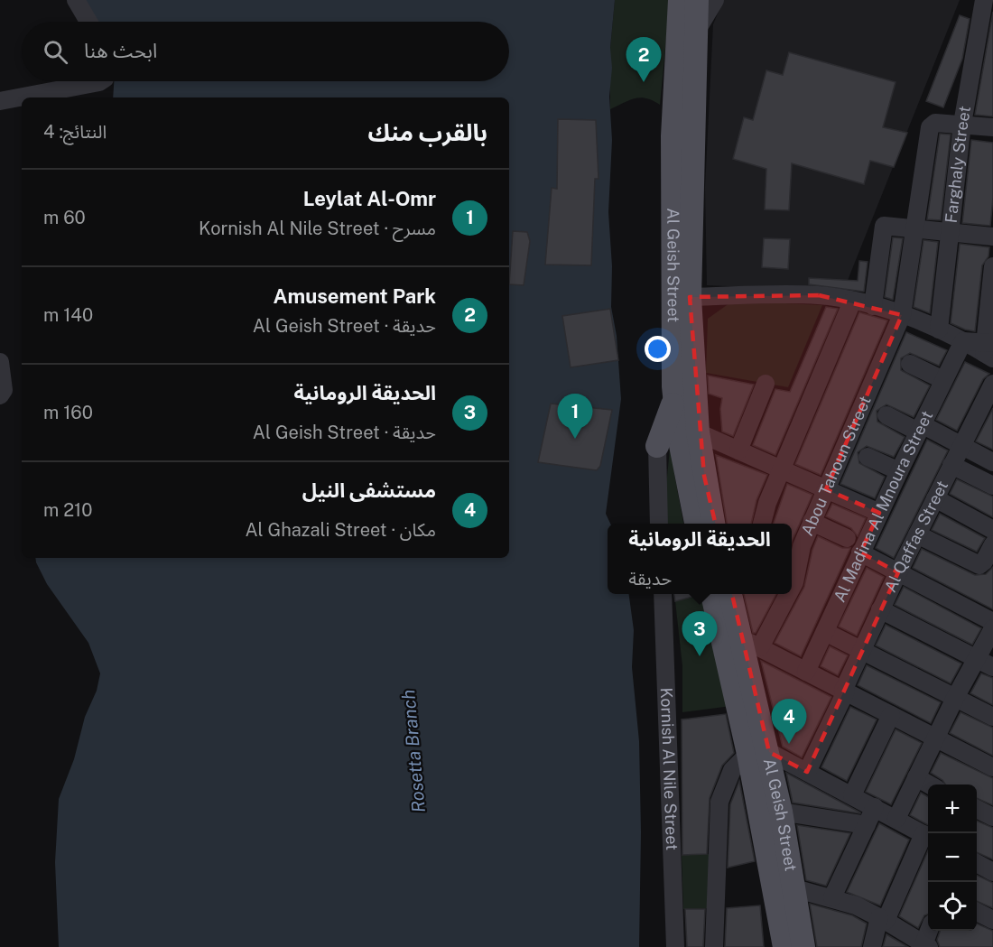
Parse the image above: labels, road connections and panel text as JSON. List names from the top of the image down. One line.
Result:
{"streets":{"main road":["Al Geish Street"],"street":["Farghaly Street","Abou Tahoun Street","Al Madina Al Mnoura Street","Al Qaffas Street","Kornish Al Nile Street"]},"crossings":[["Farghaly Street","Abou Tahoun Street"],["Al Geish Street","Abou Tahoun Street"]],"water":["Rosetta Branch"],"page":{"search":"ابحث هنا","pins":["2","1","3","4"],"heading":["بالقرب منك","النتائج: 4"],"list":[{"mark":"1","name":"Leylat Al-Omr","note":"مسرح · Kornish Al Nile Street","value":"60 m"},{"mark":"2","name":"Amusement Park","note":"حديقة · Al Geish Street","value":"140 m"},{"mark":"3","name":"الحديقة الرومانية","note":"حديقة · Al Geish Street","value":"160 m"},{"mark":"4","name":"مستشفى النيل","note":"مكان · Al Ghazali Street","value":"210 m"}],"popup":["الحديقة الرومانية","حديقة"],"map_buttons":["+","−"]}}
